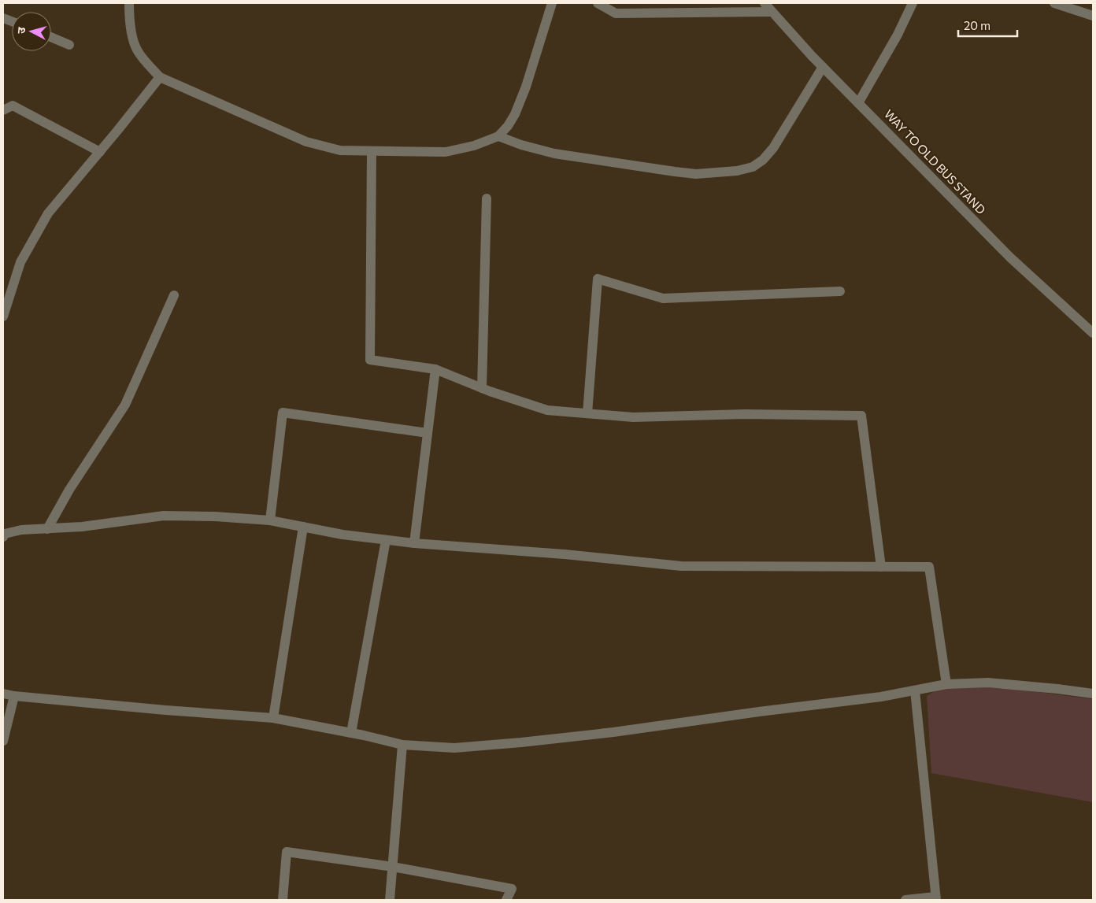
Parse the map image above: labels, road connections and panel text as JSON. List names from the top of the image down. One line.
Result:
{"streets":{"street":["WAY TO OLD BUS STAND"]},"scale_bar":"20 m","north":"left"}
